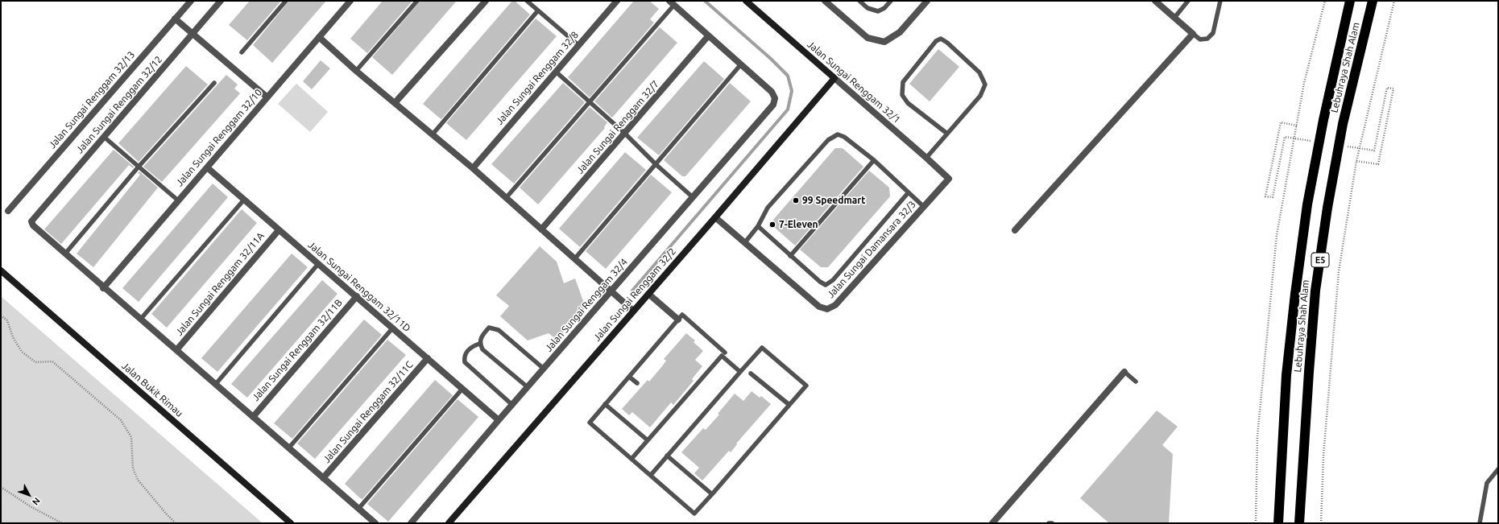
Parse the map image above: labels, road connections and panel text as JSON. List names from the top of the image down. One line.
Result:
{"streets":{"highway":["Lebuhraya Shah Alam","E5"],"street":["Jalan Sungai Renggam 32/8","Jalan Sungai Renggam 32/1","Jalan Sungai Renggam 32/13","Jalan Sungai Renggam 32/12","Jalan Sungai Renggam 32/7","Jalan Sungai Renggam 32/10","Jalan Sungai Damansara 32/3","Jalan Sungai Renggam 32/11A","Jalan Sungai Renggam 32/11D","Jalan Sungai Renggam 32/2","Jalan Sungai Renggam 32/4","Jalan Sungai Renggam 32/11B","Jalan Bukit Rimau","Jalan Sungai Renggam 32/11C"]},"crossings":[["Jalan Sungai Renggam 32/1","Jalan Sungai Damansara 32/3"],["Jalan Sungai Renggam 32/1","Jalan Sungai Renggam 32/2"],["Jalan Sungai Renggam 32/10","Jalan Sungai Renggam 32/11D"],["Jalan Sungai Damansara 32/3","Jalan Sungai Renggam 32/2"],["Jalan Sungai Renggam 32/11A","Jalan Sungai Renggam 32/11D"],["Jalan Sungai Renggam 32/11D","Jalan Sungai Renggam 32/4"],["Jalan Sungai Renggam 32/11D","Jalan Sungai Renggam 32/11B"],["Jalan Sungai Renggam 32/11D","Jalan Sungai Renggam 32/11C"]],"places":["99 Speedmart","7-Eleven"],"north":"bottom right"}
